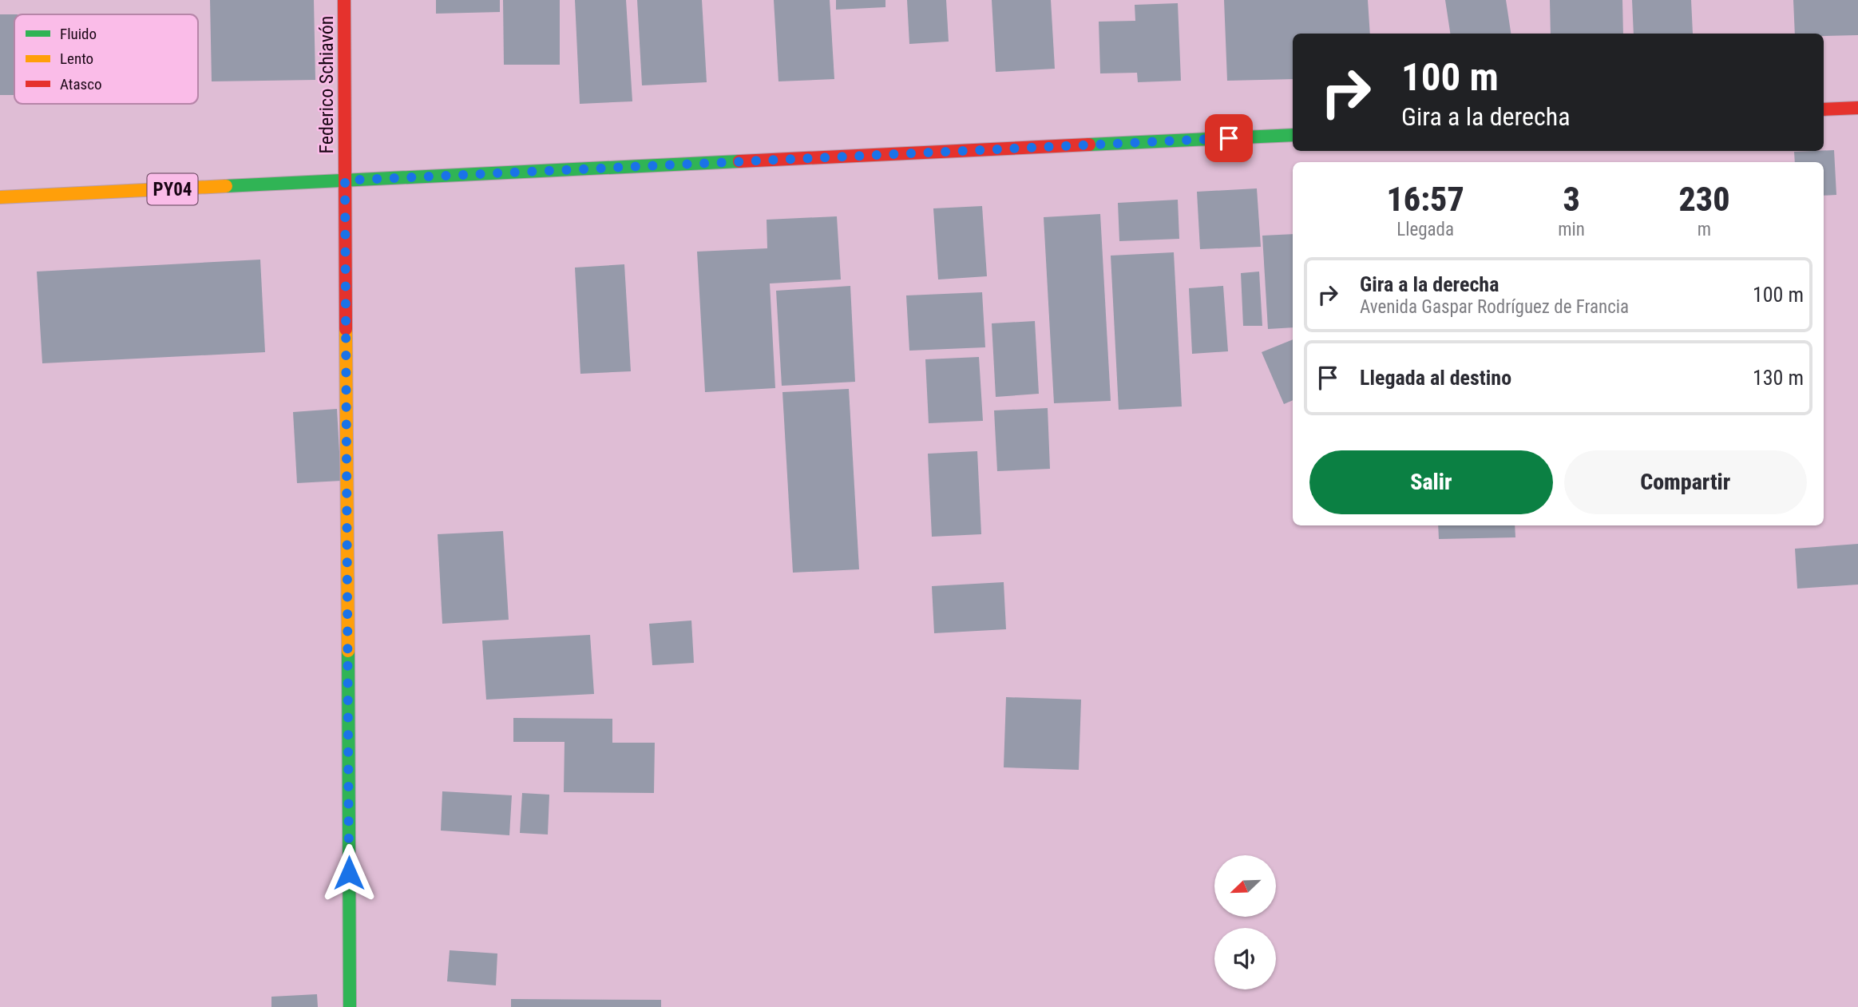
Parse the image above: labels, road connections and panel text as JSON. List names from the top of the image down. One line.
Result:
{"streets":{"main road":["Federico Schiavón","PY04"]},"crossings":[["Federico Schiavón","PY04"]],"legend":["Fluido","Lento","Atasco"],"north":"bottom left","page":{"turn":["100 m","Gira a la derecha"],"eta":["16:57","Llegada","3","min","230","m"],"list":[{"name":"Gira a la derecha","note":"Avenida Gaspar Rodríguez de Francia","value":"100 m"},{"name":"Llegada al destino","value":"130 m"}],"buttons":["Salir","Compartir"]}}
